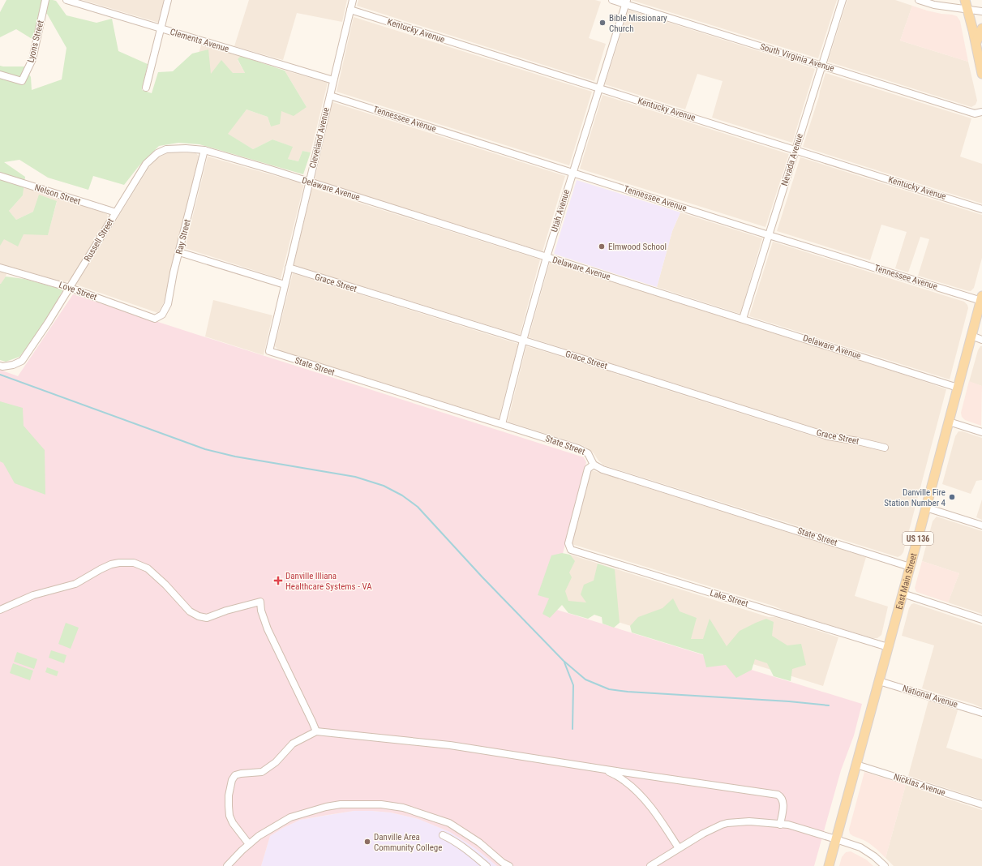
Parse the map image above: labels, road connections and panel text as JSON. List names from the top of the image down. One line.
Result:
{"streets":{"main road":["US 136","East Main Street"],"street":["Kentucky Avenue","Clements Avenue","Lyons Street","South Virginia Avenue","Tennessee Avenue","Cleveland Avenue","Nevada Avenue","Delaware Avenue","Nelson Street","Utah Avenue","Ray Street","Russell Street","Grace Street","Love Street","State Street","Lake Street","National Avenue","Nicklas Avenue"]},"crossings":[["Kentucky Avenue","Cleveland Avenue"],["Kentucky Avenue","Nevada Avenue"],["Kentucky Avenue","Utah Avenue"],["Clements Avenue","Cleveland Avenue"],["South Virginia Avenue","Nevada Avenue"],["South Virginia Avenue","Utah Avenue"],["Tennessee Avenue","Cleveland Avenue"],["Tennessee Avenue","Nevada Avenue"],["Tennessee Avenue","Utah Avenue"],["Tennessee Avenue","East Main Street"],["Cleveland Avenue","Delaware Avenue"],["Cleveland Avenue","Grace Street"],["Cleveland Avenue","State Street"],["Nevada Avenue","Delaware Avenue"],["Delaware Avenue","Utah Avenue"],["Delaware Avenue","Ray Street"],["Delaware Avenue","Russell Street"],["Delaware Avenue","East Main Street"],["Nelson Street","Russell Street"],["Utah Avenue","Grace Street"],["Utah Avenue","State Street"],["Ray Street","Russell Street"],["Ray Street","Love Street"],["Russell Street","Love Street"],["State Street","East Main Street"],["State Street","Lake Street"],["East Main Street","Lake Street"],["East Main Street","National Avenue"],["East Main Street","Nicklas Avenue"]],"places":{"other":["Bible Missionary Church","Elmwood School","Danville Fire Station Number 4","Danville Area Community College"],"health":["Danville Illiana Healthcare Systems - VA"]}}
